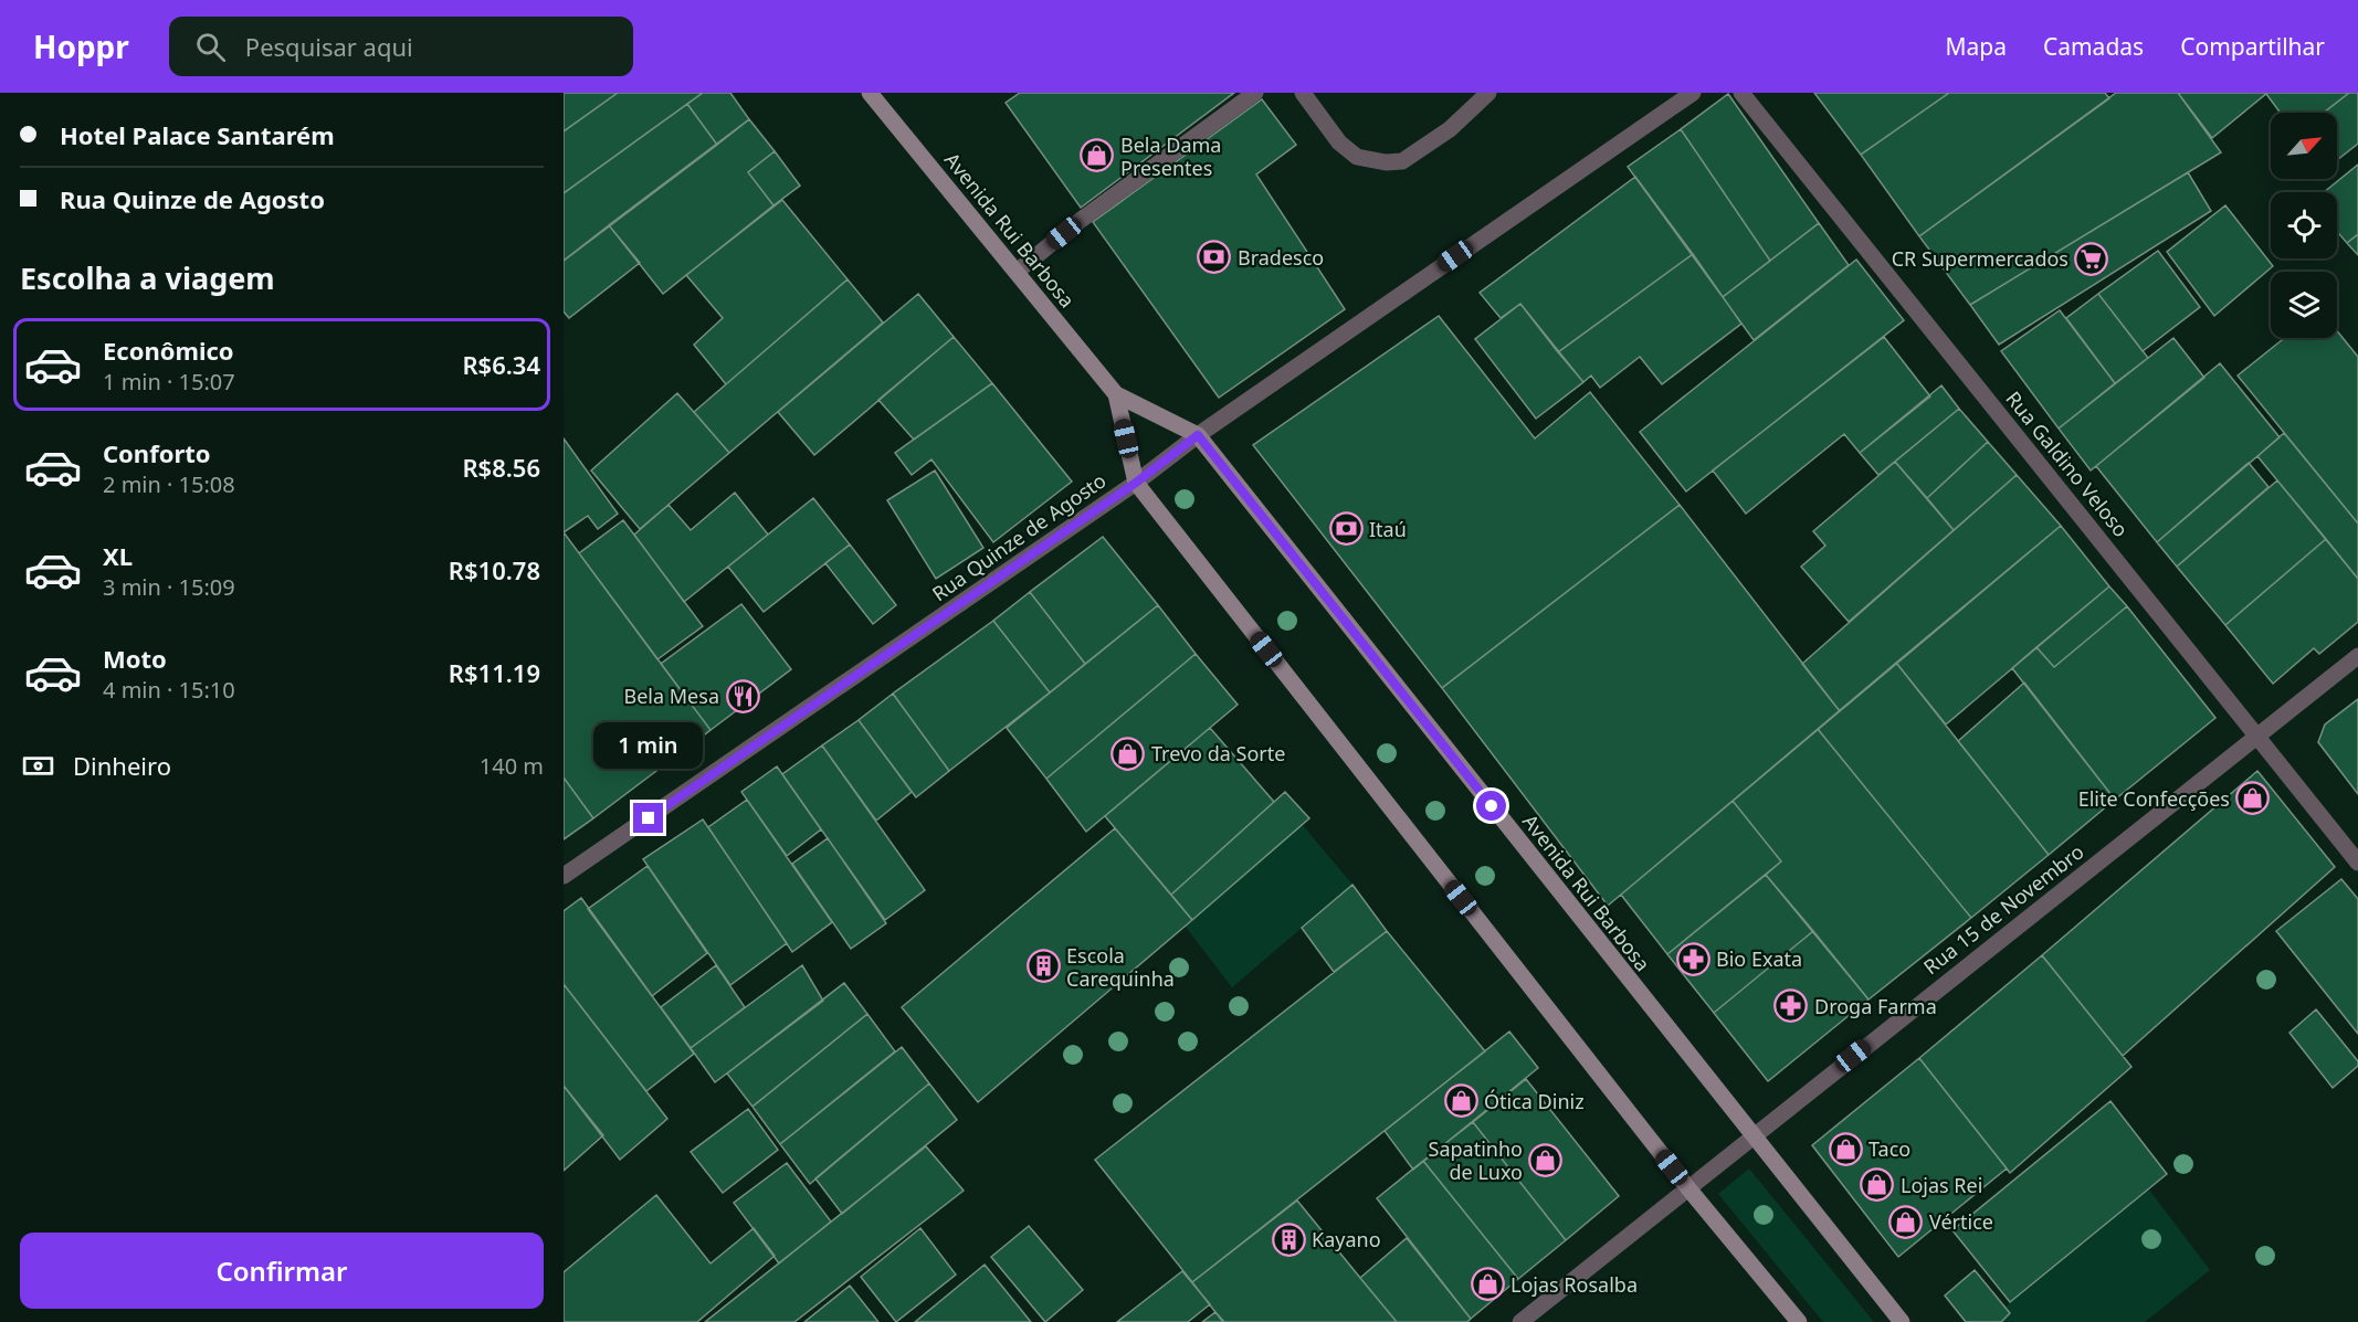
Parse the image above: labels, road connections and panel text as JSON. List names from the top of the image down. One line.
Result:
{"streets":{"main road":["Avenida Rui Barbosa"],"street":["Rua Galdino Veloso","Rua Quinze de Agosto","Rua 15 de Novembro"]},"crossings":[["Avenida Rui Barbosa","Rua Quinze de Agosto"],["Avenida Rui Barbosa","Rua 15 de Novembro"],["Rua Galdino Veloso","Rua 15 de Novembro"]],"places":{"shop":["Bela Dama Presentes","Trevo da Sorte","Elite Confecções","Ótica Diniz","Taco","Sapatinho de Luxo","Lojas Rei","Vértice","Lojas Rosalba"],"bank":["Bradesco","Itaú"],"supermarket":["CR Supermercados"],"restaurant":["Bela Mesa"],"pharmacy":["Bio Exata","Droga Farma"],"building":["Escola Carequinha","Kayano"]},"north":"top right","page":{"header":"Hoppr","search":"Pesquisar aqui","nav":["Mapa","Camadas","Compartilhar"],"banner":["Hotel Palace Santarém","Rua Quinze de Agosto"],"heading":"Escolha a viagem","list":[{"name":"Econômico","note":"1 min · 15:07","value":"R$6.34"},{"name":"Conforto","note":"2 min · 15:08","value":"R$8.56"},{"name":"XL","note":"3 min · 15:09","value":"R$10.78"},{"name":"Moto","note":"4 min · 15:10","value":"R$11.19"}],"bubble":"1 min","pay":["Dinheiro","140 m"],"buttons":"Confirmar"}}
